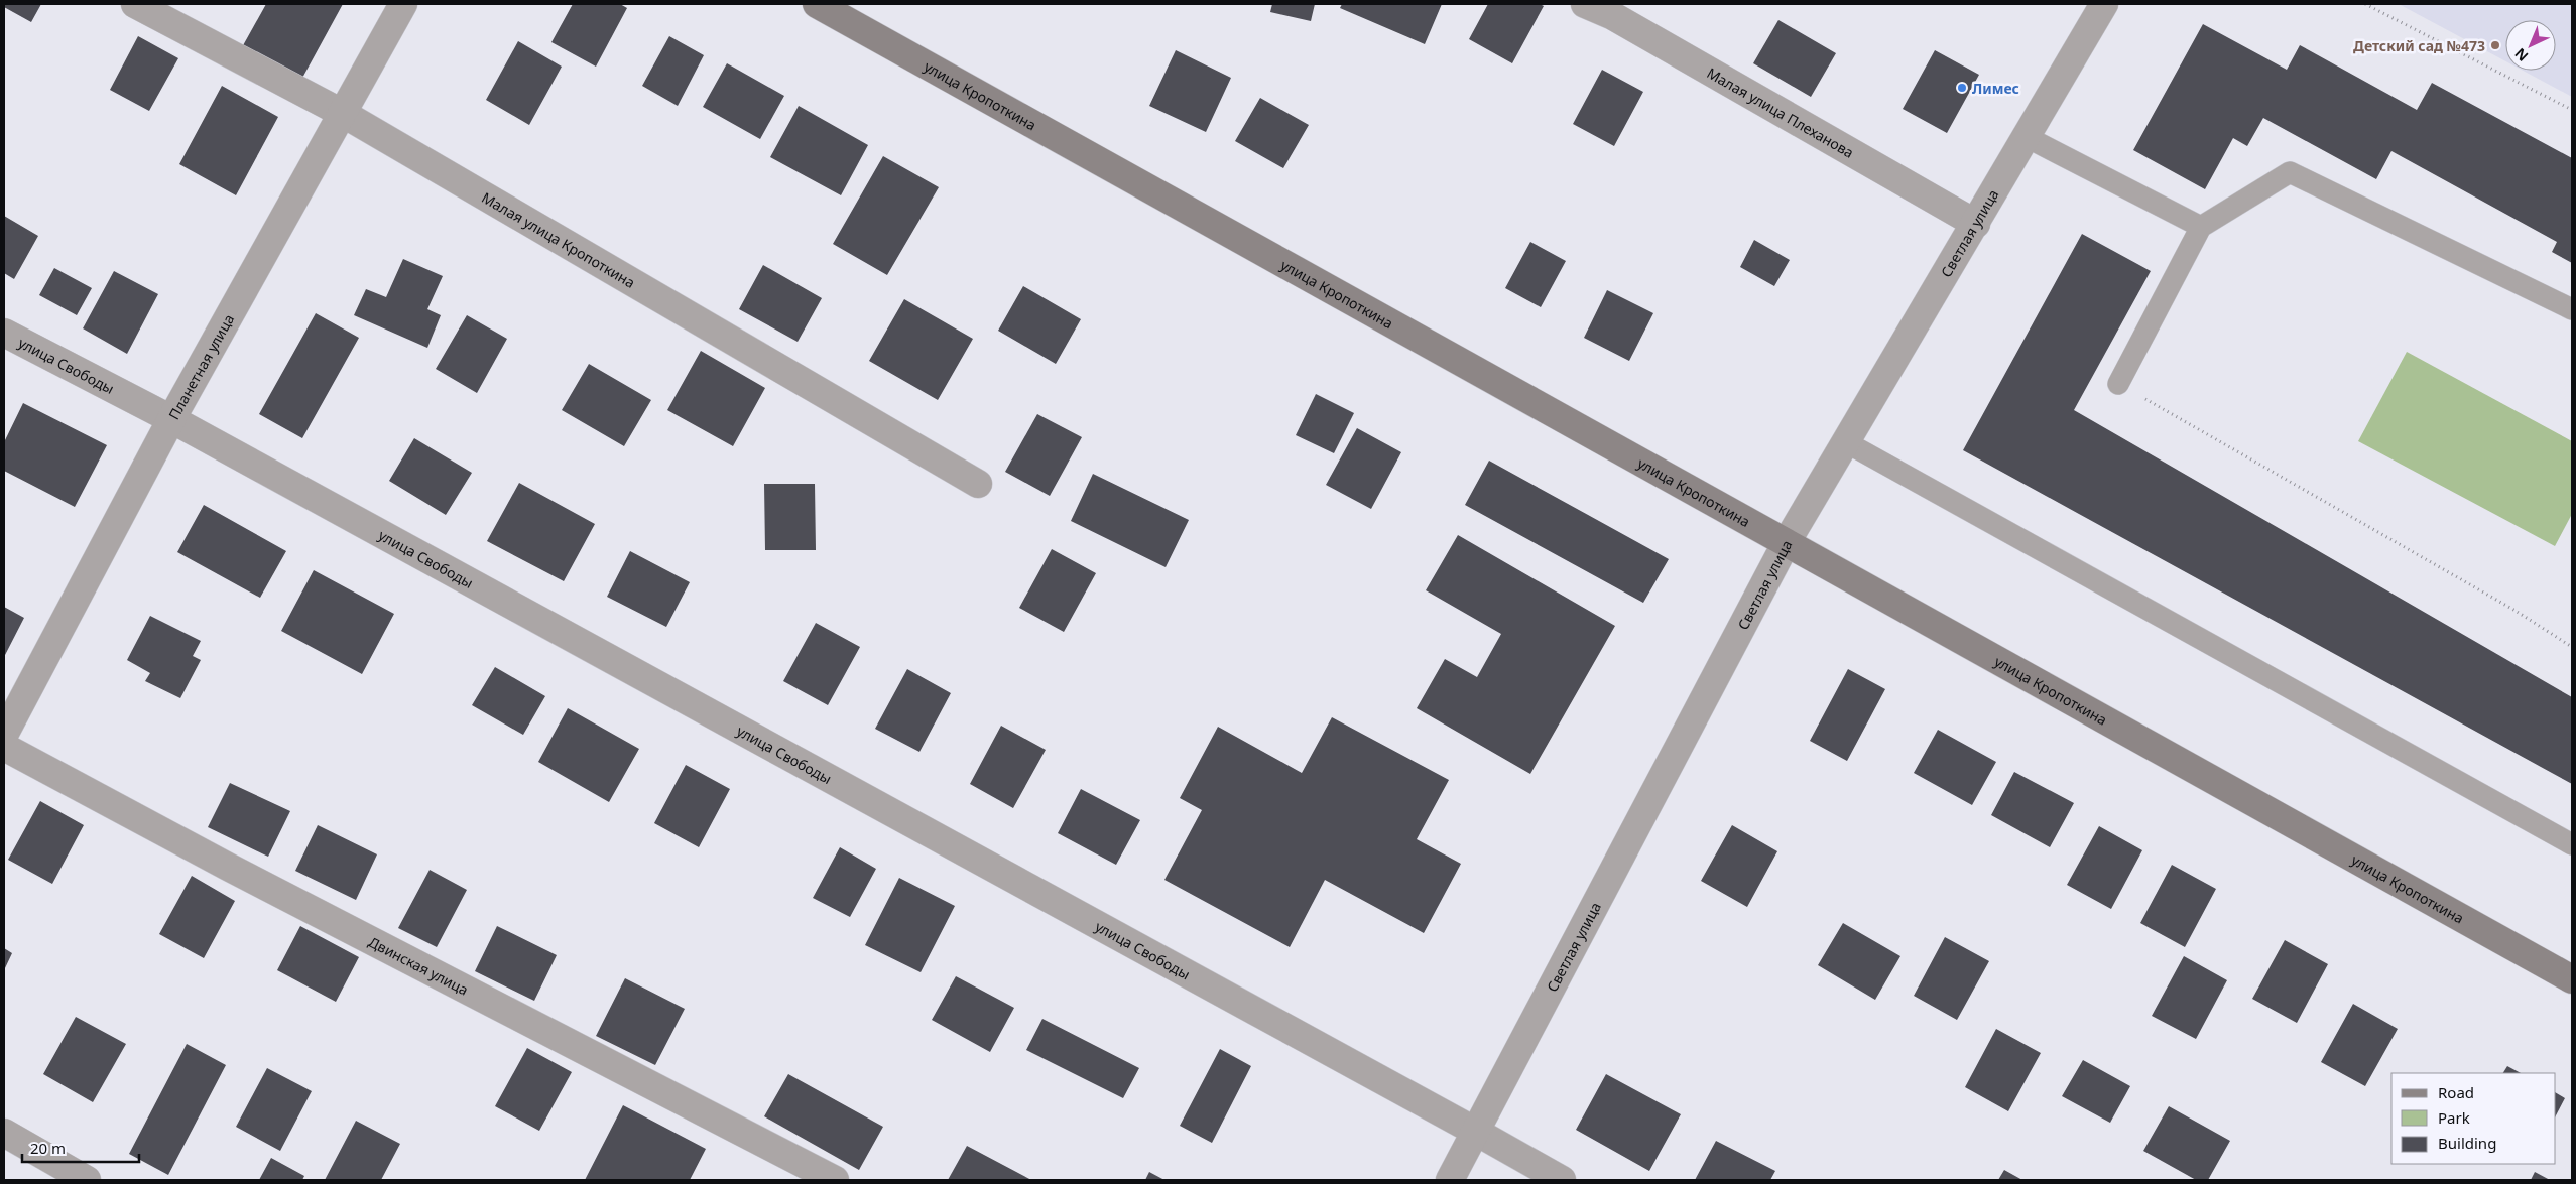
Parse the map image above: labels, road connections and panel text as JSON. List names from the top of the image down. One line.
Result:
{"streets":{"main road":["улица Кропоткина"],"street":["Малая улица Плеханова","Светлая улица","Малая улица Кропоткина","улица Свободы","Планетная улица","Двинская улица"]},"crossings":[["улица Кропоткина","Светлая улица"],["Малая улица Плеханова","Светлая улица"],["Светлая улица","улица Свободы"],["Малая улица Кропоткина","Планетная улица"],["улица Свободы","Планетная улица"]],"places":["Детский сад №473","Лимес"],"legend":["Road","Park","Building"],"scale_bar":"20 m","north":"bottom left"}
